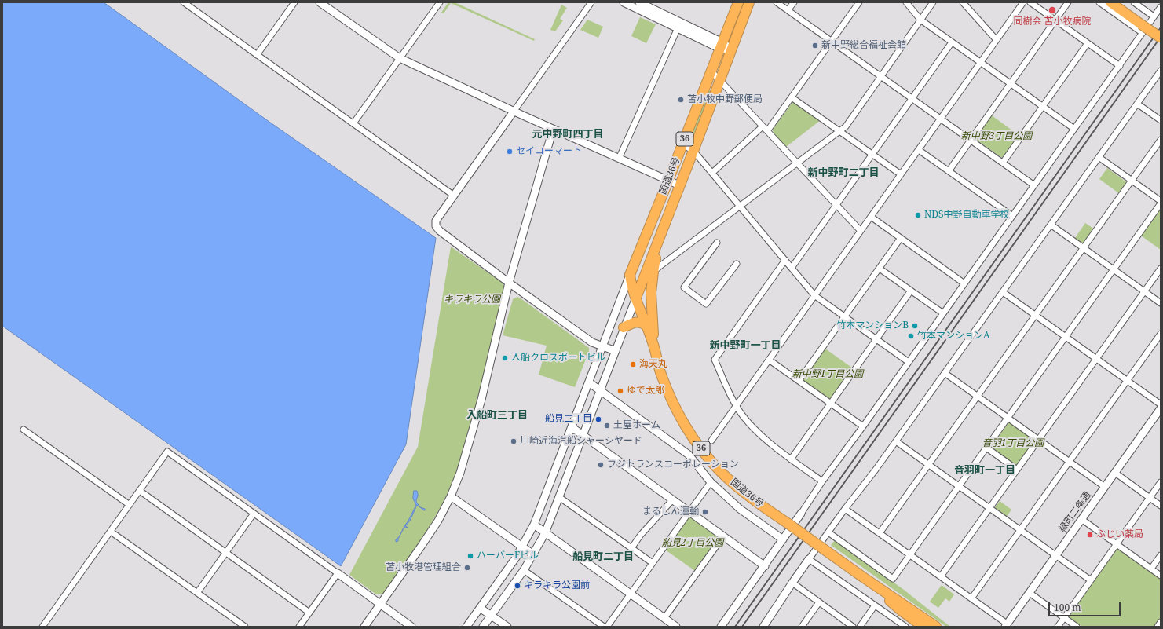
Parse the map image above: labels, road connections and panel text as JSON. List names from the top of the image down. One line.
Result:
{"streets":{"highway":["36","国道36号"],"street":["緑町二条通"]},"crossings":[["36","国道36号"]],"districts":["元中野町四丁目","新中野町二丁目","新中野町一丁目","入船町三丁目","音羽町一丁目","船見町二丁目"],"parks":["新中野3丁目公園","キラキラ公園","新中野1丁目公園","音羽1丁目公園","船見2丁目公園"],"places":["同樹会 苫小牧病院","新中野総合福祉会館","苫小牧中野郵便局","セイコーマート","NDS中野自動車学校","竹本マンションB","竹本マンションA","入船クロスポートビル","海天丸","ゆで太郎","船見二丁目","土屋ホーム","川崎近海汽船シャーシヤード","フジトランスコーポレーション","まるしん運輸","ふじい薬局","ハーバーFビル","苫小牧港管理組合","キラキラ公園前"],"scale_bar":"100 m"}
